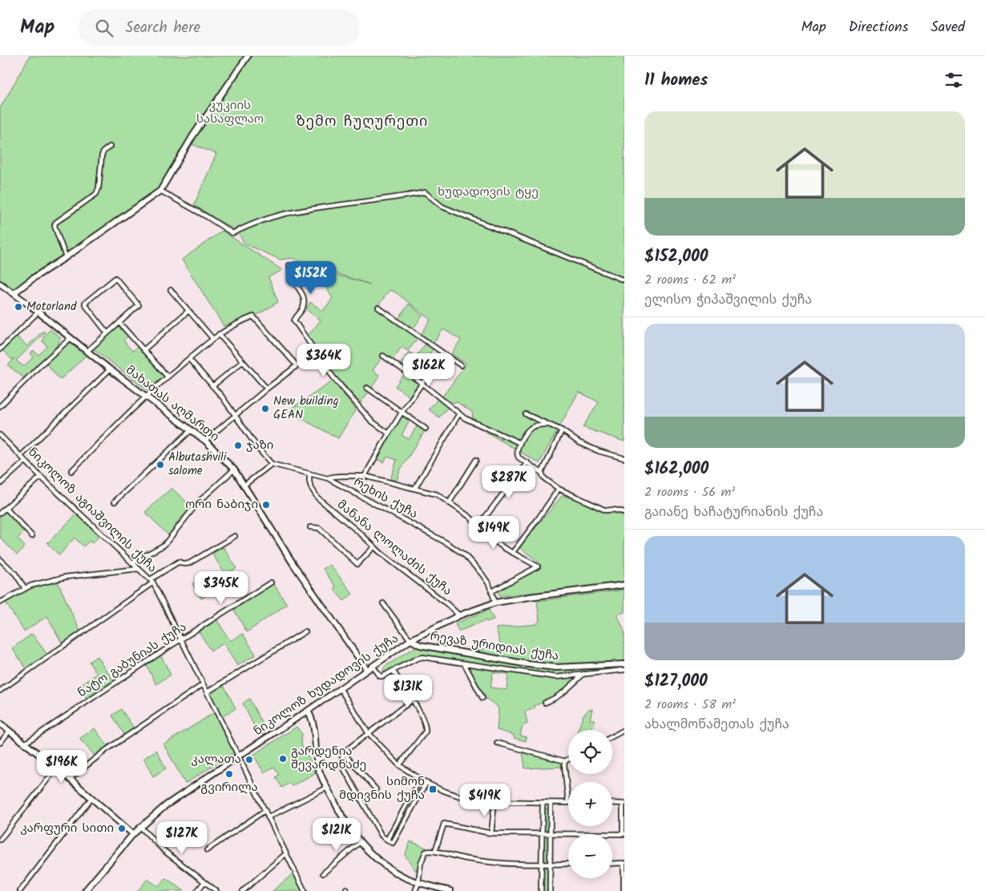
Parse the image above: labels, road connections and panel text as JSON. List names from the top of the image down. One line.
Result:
{"streets":{"main road":["მახათას აღმართი","რევაზ ურიდიას ქუჩა","ნიკოლოზ ხუდადოვის ქუჩა"],"street":["რეხის ქუჩა","ნიკოლოზ აგიაშვილის ქუჩა","მანანა ლოლაძის ქუჩა","ნატო გაბუნიას ქუჩა"]},"crossings":[["მახათას აღმართი","ნიკოლოზ ხუდადოვის ქუჩა"],["რეხის ქუჩა","მანანა ლოლაძის ქუჩა"],["რეხის ქუჩა","ნიკოლოზ ხუდადოვის ქუჩა"],["ნიკოლოზ აგიაშვილის ქუჩა","ნატო გაბუნიას ქუჩა"],["ნიკოლოზ აგიაშვილის ქუჩა","ნიკოლოზ ხუდადოვის ქუჩა"],["მანანა ლოლაძის ქუჩა","ნიკოლოზ ხუდადოვის ქუჩა"],["რევაზ ურიდიას ქუჩა","ნიკოლოზ ხუდადოვის ქუჩა"]],"districts":["ზემო ჩუღურეთი"],"parks":["კუკიის სასაფლაო","ხუდადოვის ტყე"],"places":{"other":["Motorland","New building GEAN","ჯაზი","Albutashvili salome","ორი ნაბიჯი","გარდენია შევარდნაძე","კალათა","გვირილა","კარფური სითი"],"transit":["სიმონ მდივნის ქუჩა"]},"page":{"header":"Map","search":"Search here","nav":["Map","Directions","Saved"],"heading":"11 homes","list":[{"name":"$152,000","note":"2 rooms · 62 m² · ელისო ჭიპაშვილის ქუჩა"},{"name":"$162,000","note":"2 rooms · 56 m² · გაიანე ხაჩატურიანის ქუჩა"},{"name":"$127,000","note":"2 rooms · 58 m² · ახალმოწამეთას ქუჩა"}],"price":["$152K","$364K","$162K","$287K","$149K","$345K","$131K","$196K","$419K","$121K","$127K"],"map_buttons":["+","−"]}}
